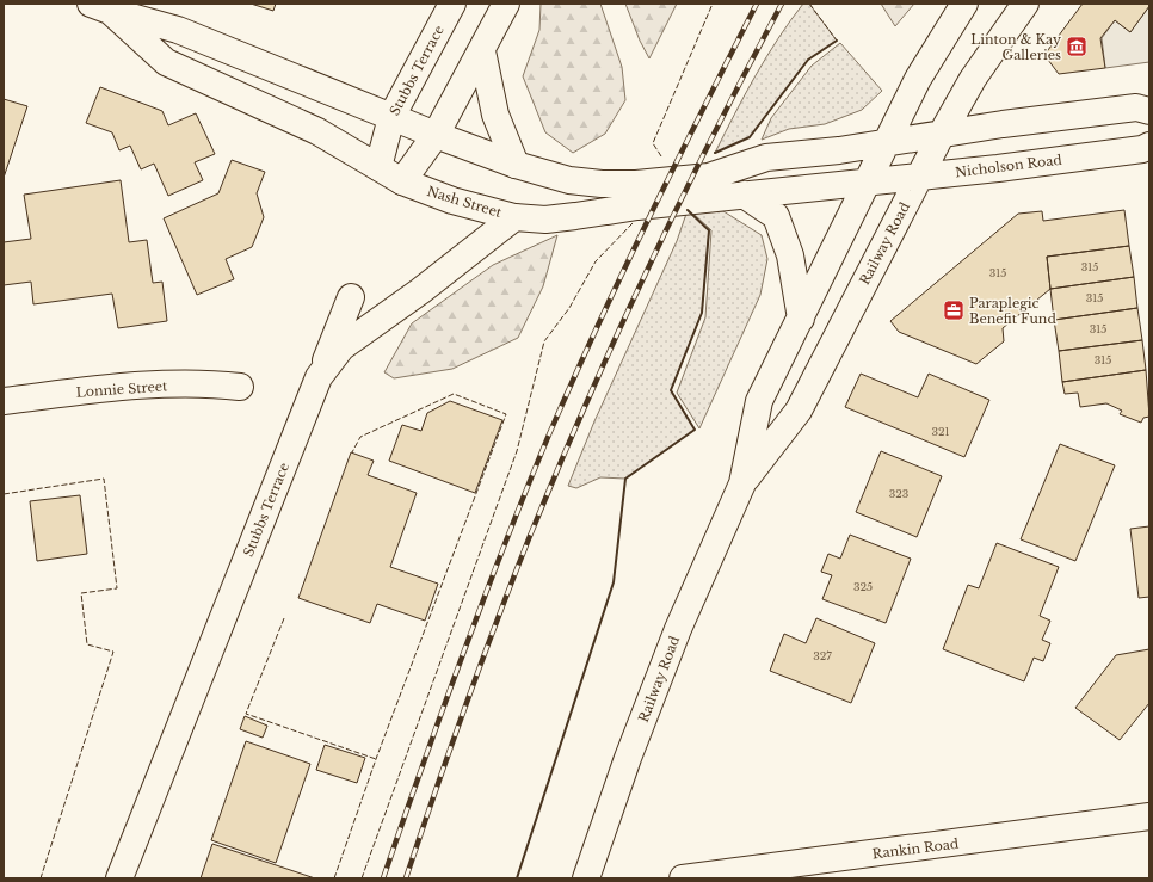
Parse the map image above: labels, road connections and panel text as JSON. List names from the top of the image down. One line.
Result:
{"streets":{"main road":["Stubbs Terrace","Nicholson Road","Nash Street","Railway Road","Lonnie Street","Rankin Road"]},"crossings":[["Stubbs Terrace","Nash Street"],["Nicholson Road","Nash Street"],["Nicholson Road","Railway Road"],["Nash Street","Railway Road"]],"places":{"museum":["Linton & Kay Galleries"],"office":["Paraplegic Benefit Fund"]},"house_numbers":["315","315","315","315","315","321","323","325","327"]}
